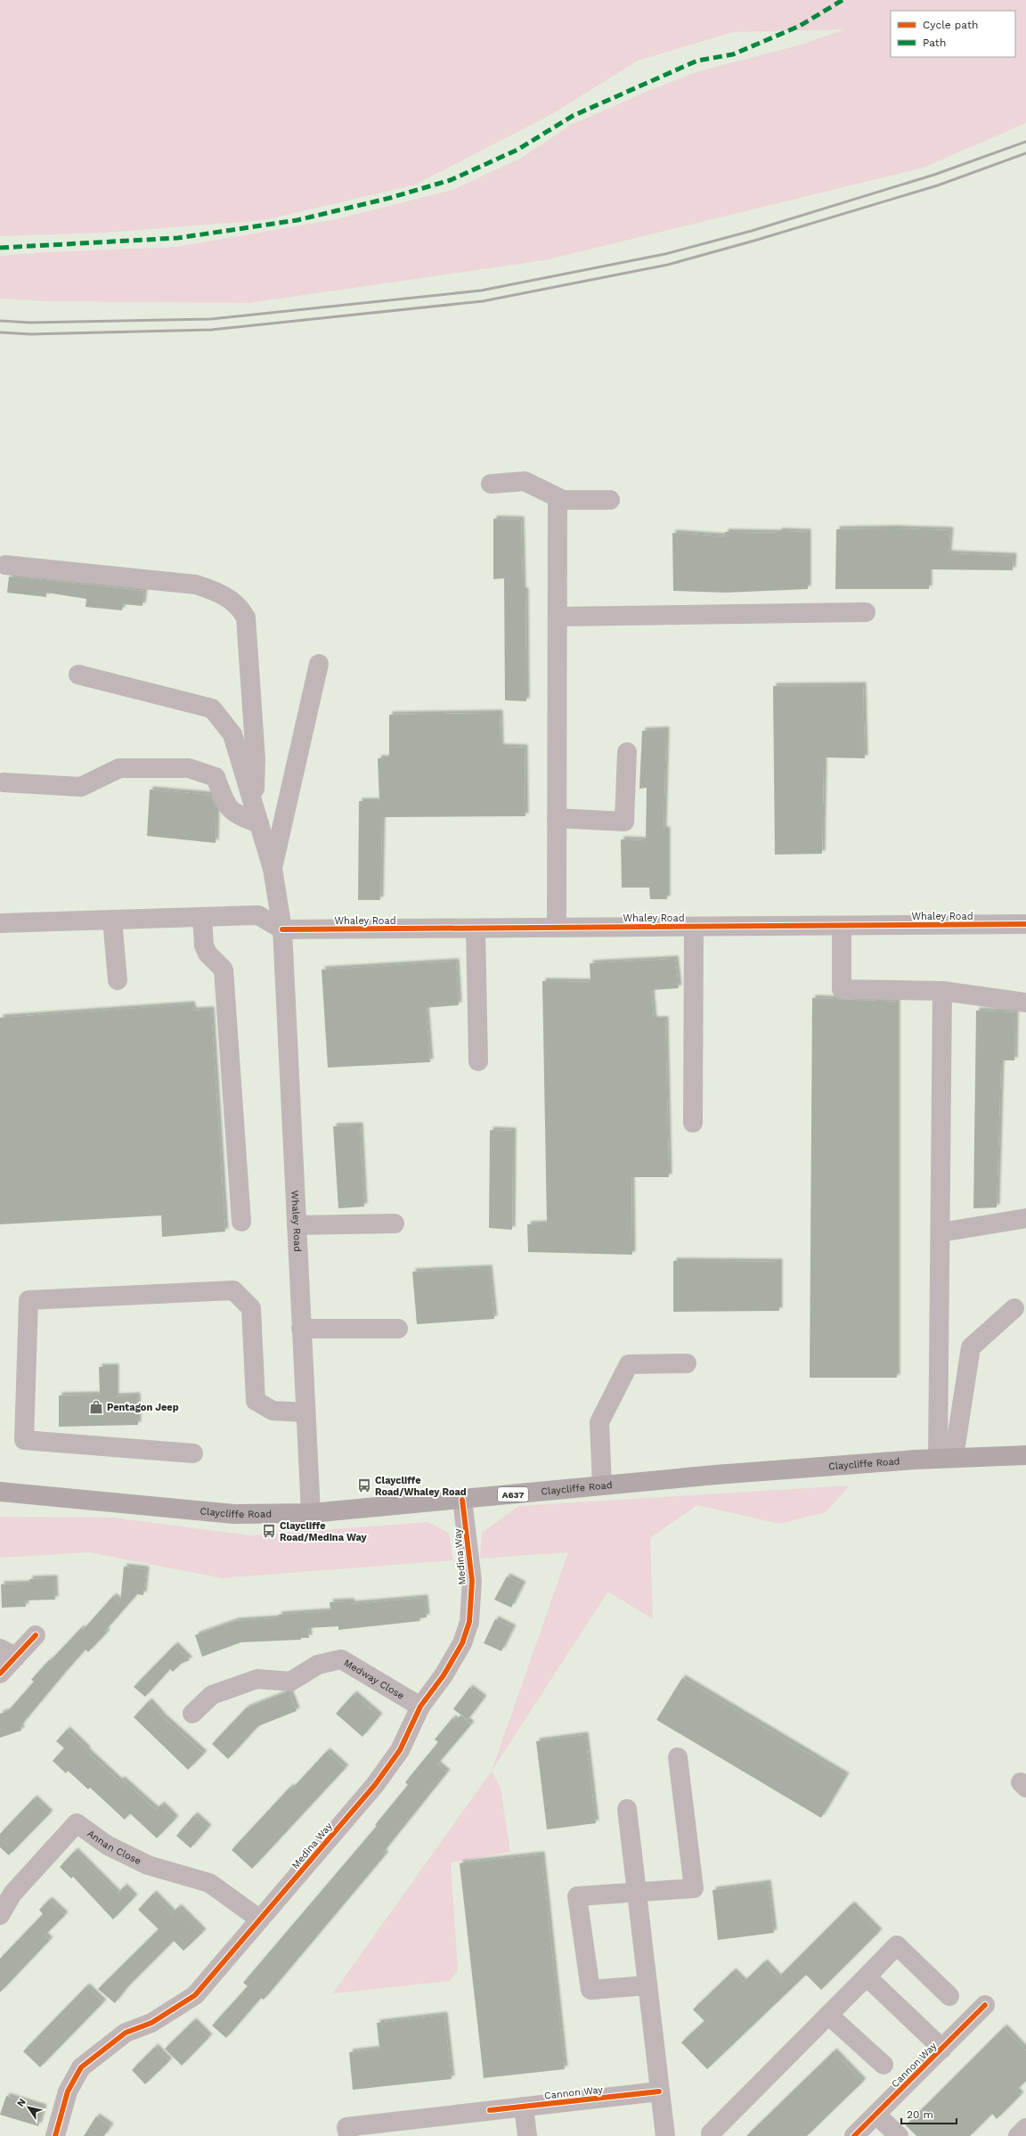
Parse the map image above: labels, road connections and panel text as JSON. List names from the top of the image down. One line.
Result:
{"streets":{"highway":["Claycliffe Road","A637"],"street":["Whaley Road","Medina Way","Medway Close","Annan Close","Cannon Way"]},"crossings":[["Whaley Road","Claycliffe Road"],["Claycliffe Road","Medina Way"],["Medina Way","Medway Close"],["Medina Way","Annan Close"]],"places":{"shop":["Pentagon Jeep"],"bus stop":["Claycliffe Road/Whaley Road","Claycliffe Road/Medina Way"]},"legend":["Cycle path","Path"],"scale_bar":"20 m","north":"top left"}
